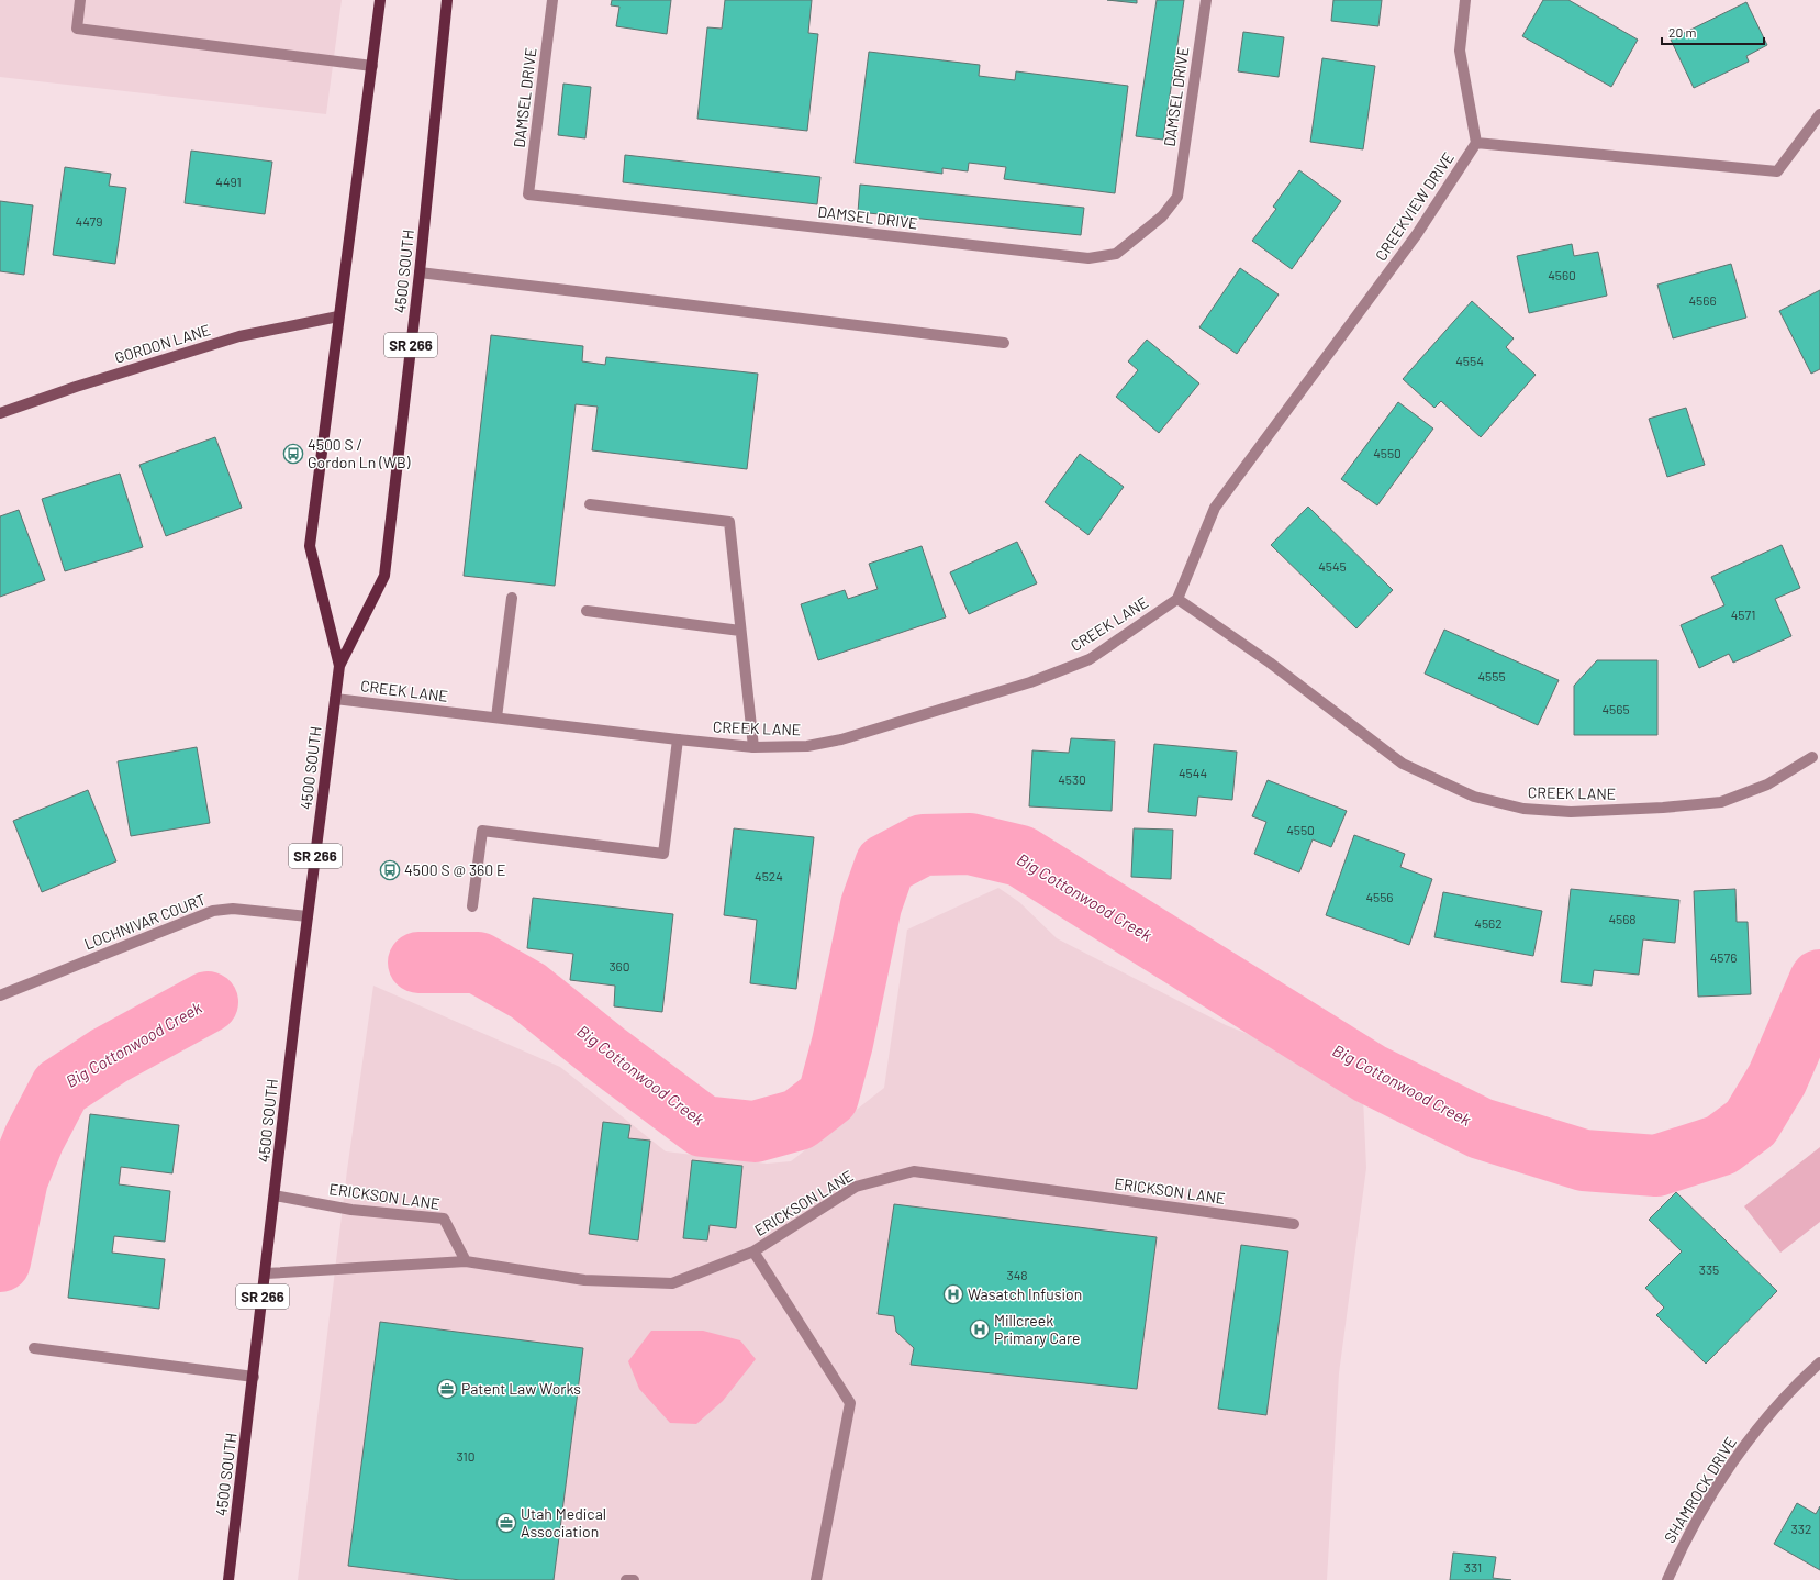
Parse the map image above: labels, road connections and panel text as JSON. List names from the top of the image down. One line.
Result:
{"streets":{"main road":["4500 SOUTH","SR 266"],"street":["DAMSEL DRIVE","CREEKVIEW DRIVE","GORDON LANE","CREEK LANE","LOCHNIVAR COURT","ERICKSON LANE","SHAMROCK DRIVE"]},"crossings":[["CREEKVIEW DRIVE","CREEK LANE"],["4500 SOUTH","GORDON LANE"],["4500 SOUTH","CREEK LANE"],["4500 SOUTH","LOCHNIVAR COURT"],["4500 SOUTH","ERICKSON LANE"]],"water":["Big Cottonwood Creek"],"places":{"bus stop":["4500 S / Gordon Ln (WB)","4500 S @ 360 E"],"hospital":["Wasatch Infusion","Millcreek Primary Care"],"office":["Patent Law Works","Utah Medical Association"]},"house_numbers":["4491","4479","4560","4566","4554","4550","4545","4571","4555","4565","4544","4530","4550","4524","4556","4568","4562","4576","360","335","348","310","332","331"],"scale_bar":"20 m"}
